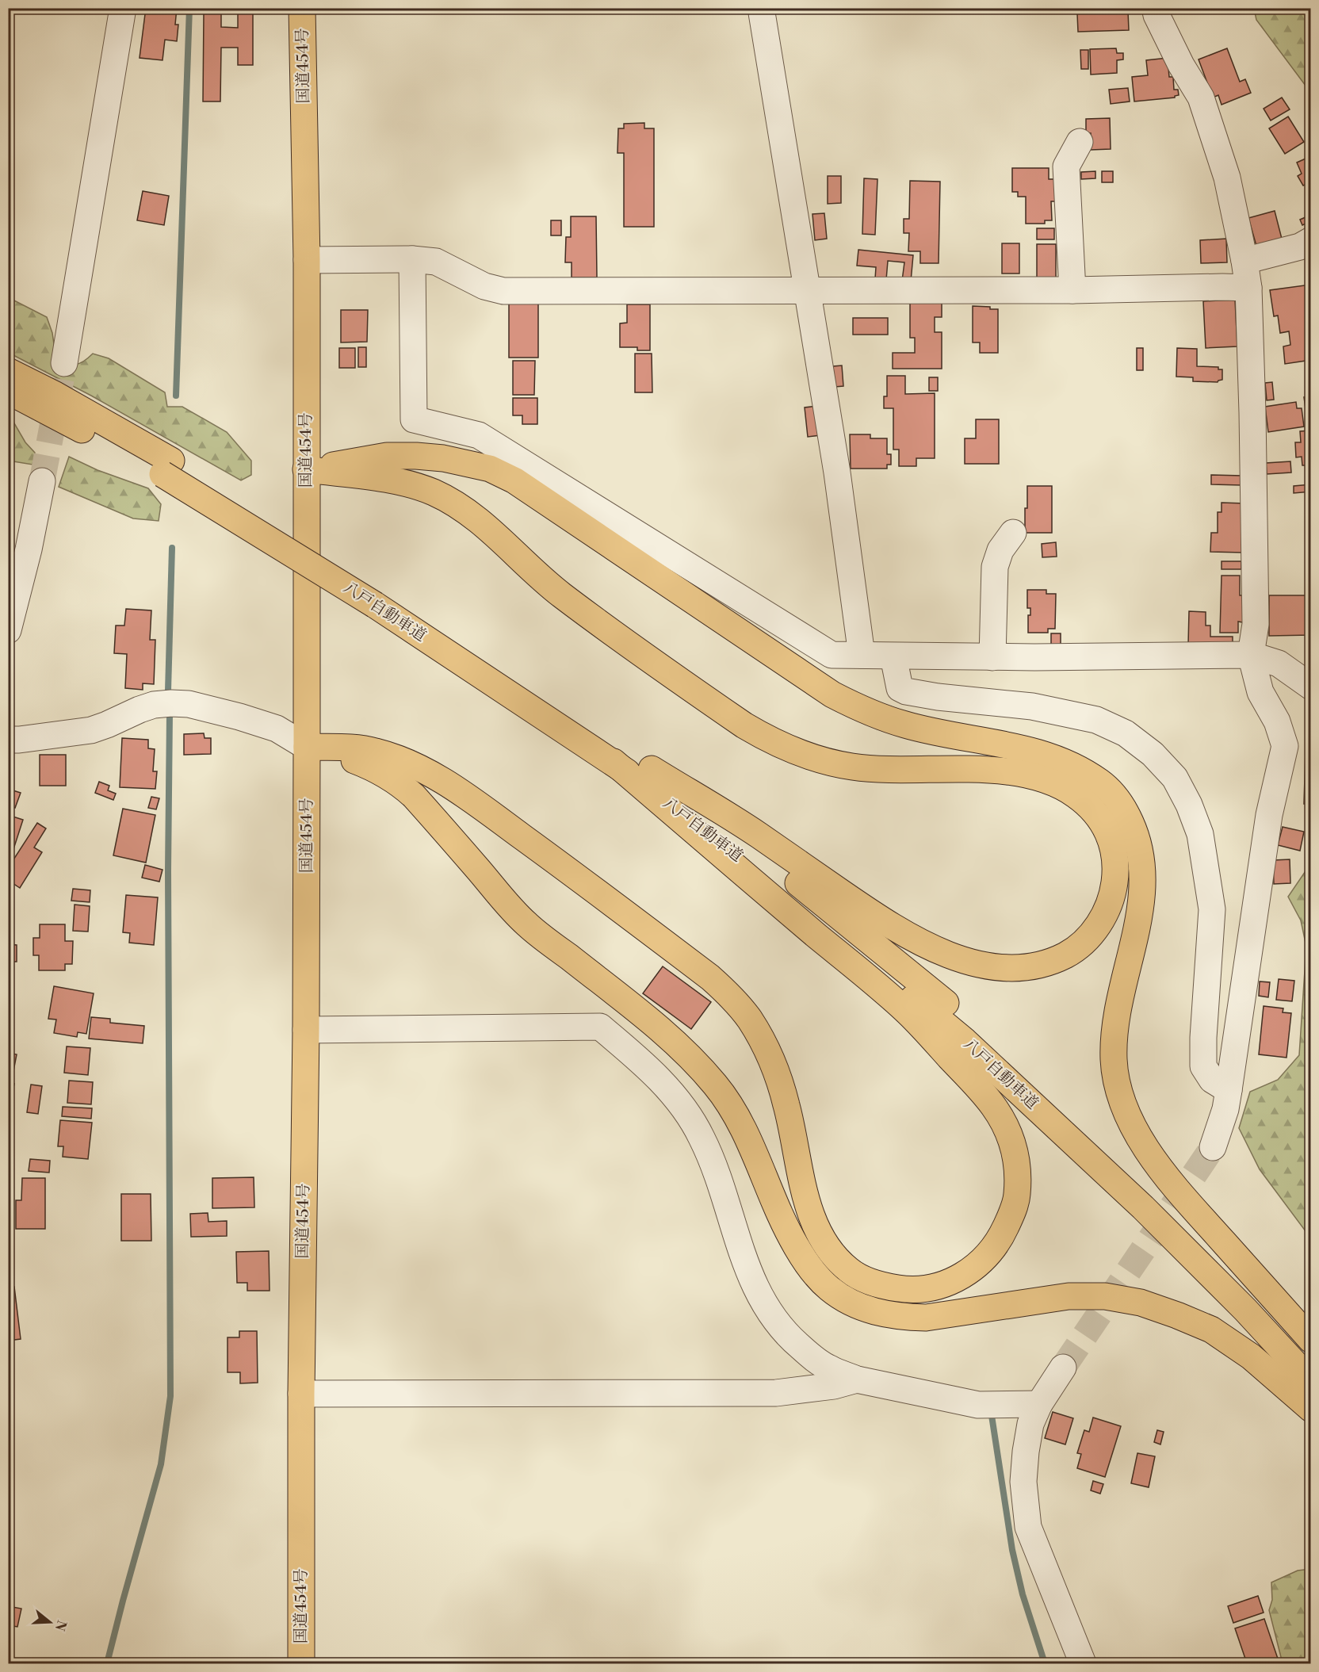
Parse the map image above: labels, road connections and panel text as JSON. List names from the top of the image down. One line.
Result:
{"streets":{"highway":["国道454号","八戸自動車道"]},"north":"right"}
